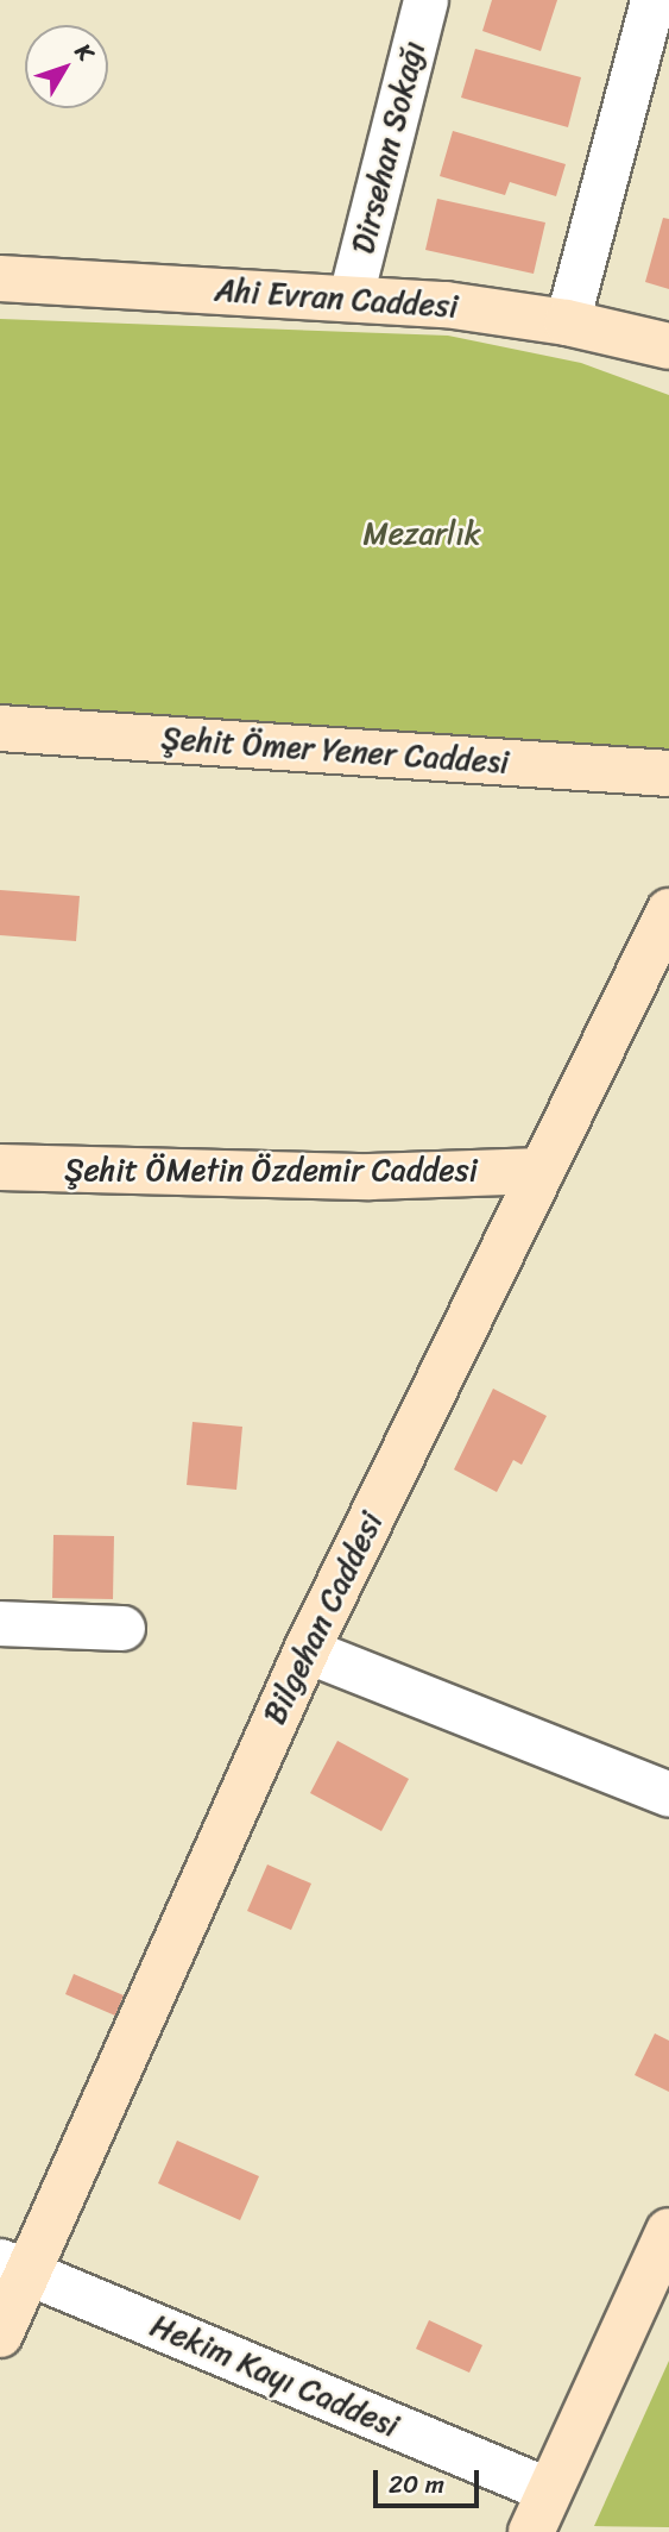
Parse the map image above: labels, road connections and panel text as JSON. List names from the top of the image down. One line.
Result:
{"streets":{"street":["Dirsehan Sokağı","Ahi Evran Caddesi","Şehit Ömer Yener Caddesi","Şehit ÖMetin Özdemir Caddesi","Bilgehan Caddesi","Hekim Kayı Caddesi"]},"crossings":[["Dirsehan Sokağı","Ahi Evran Caddesi"],["Şehit ÖMetin Özdemir Caddesi","Bilgehan Caddesi"],["Bilgehan Caddesi","Hekim Kayı Caddesi"]],"parks":["Mezarlık"],"scale_bar":"20 m","north":"top right"}
